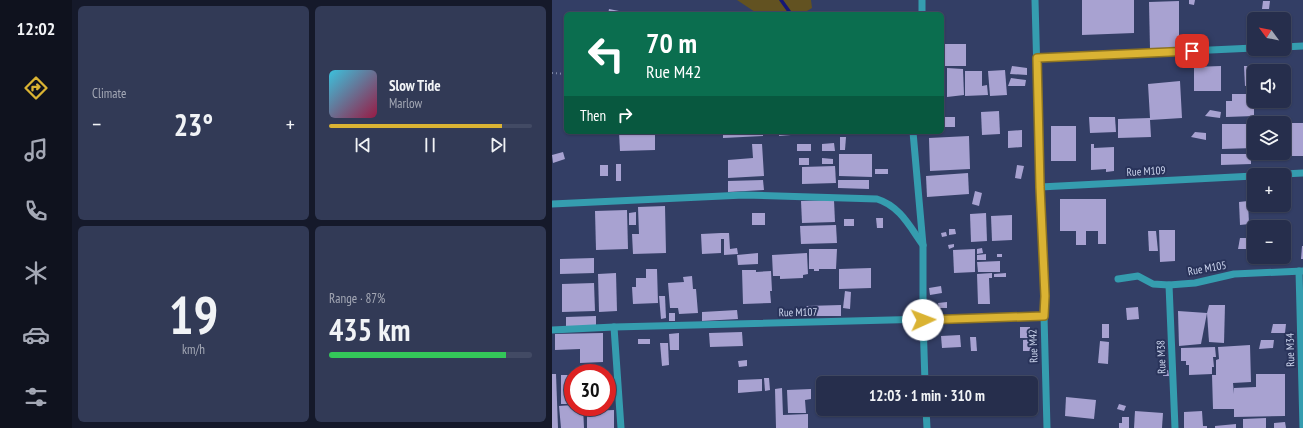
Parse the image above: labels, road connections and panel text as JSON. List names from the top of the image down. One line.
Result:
{"streets":{"street":["Rue M109","Rue M105","Rue M107","Rue M42","Rue M34","Rue M38"]},"crossings":[["Rue M109","Rue M42"],["Rue M105","Rue M34"],["Rue M105","Rue M38"],["Rue M107","Rue M42"]],"north":"top left","page":{"tabs":"12:02","tile":["Climate",["19","km/h"],["Range · 87%","435 km"]],"map_buttons":["+","−"],"turn":["70 m","Rue M42"],"song":["Slow Tide","Marlow"],"then":"Then","heat":["−","23°","+"],"limit":"30","trip":"12:03 · 1 min · 310 m"}}
